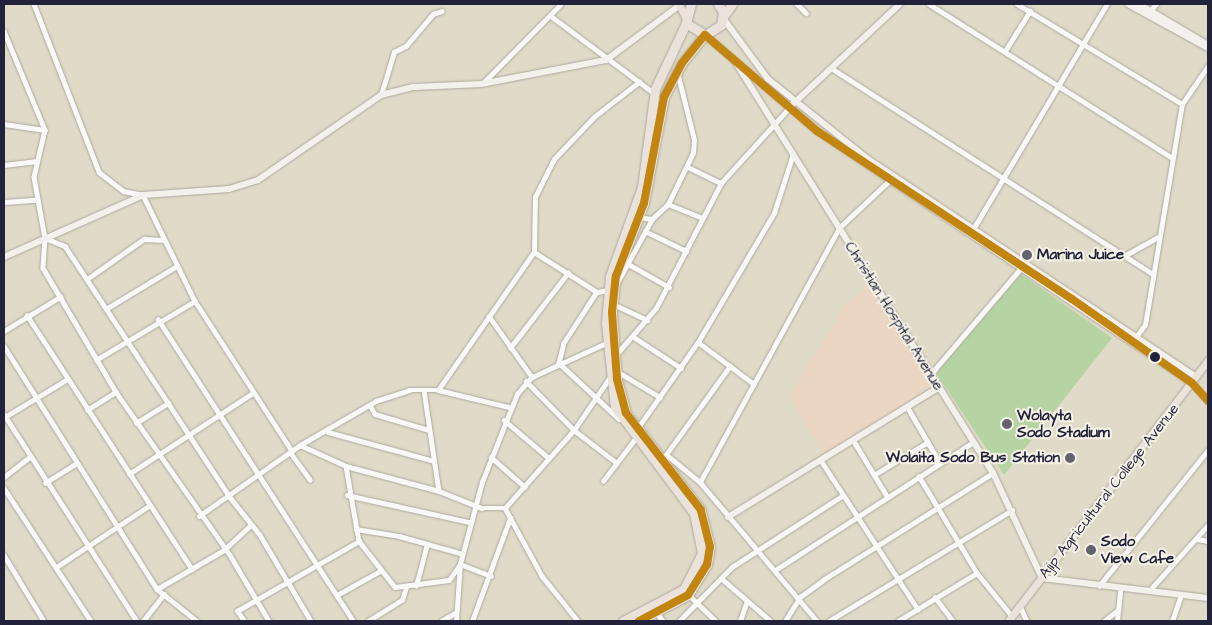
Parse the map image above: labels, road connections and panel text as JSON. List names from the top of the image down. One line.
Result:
{"streets":{"main road":["Christian Hospital Avenue","Ajip Agricultural College Avenue"]},"crossings":[["Christian Hospital Avenue","Ajip Agricultural College Avenue"]],"places":["Marina Juice","Wolayta Sodo Stadium","Wolaita Sodo Bus Station","Sodo View Cafe"]}
